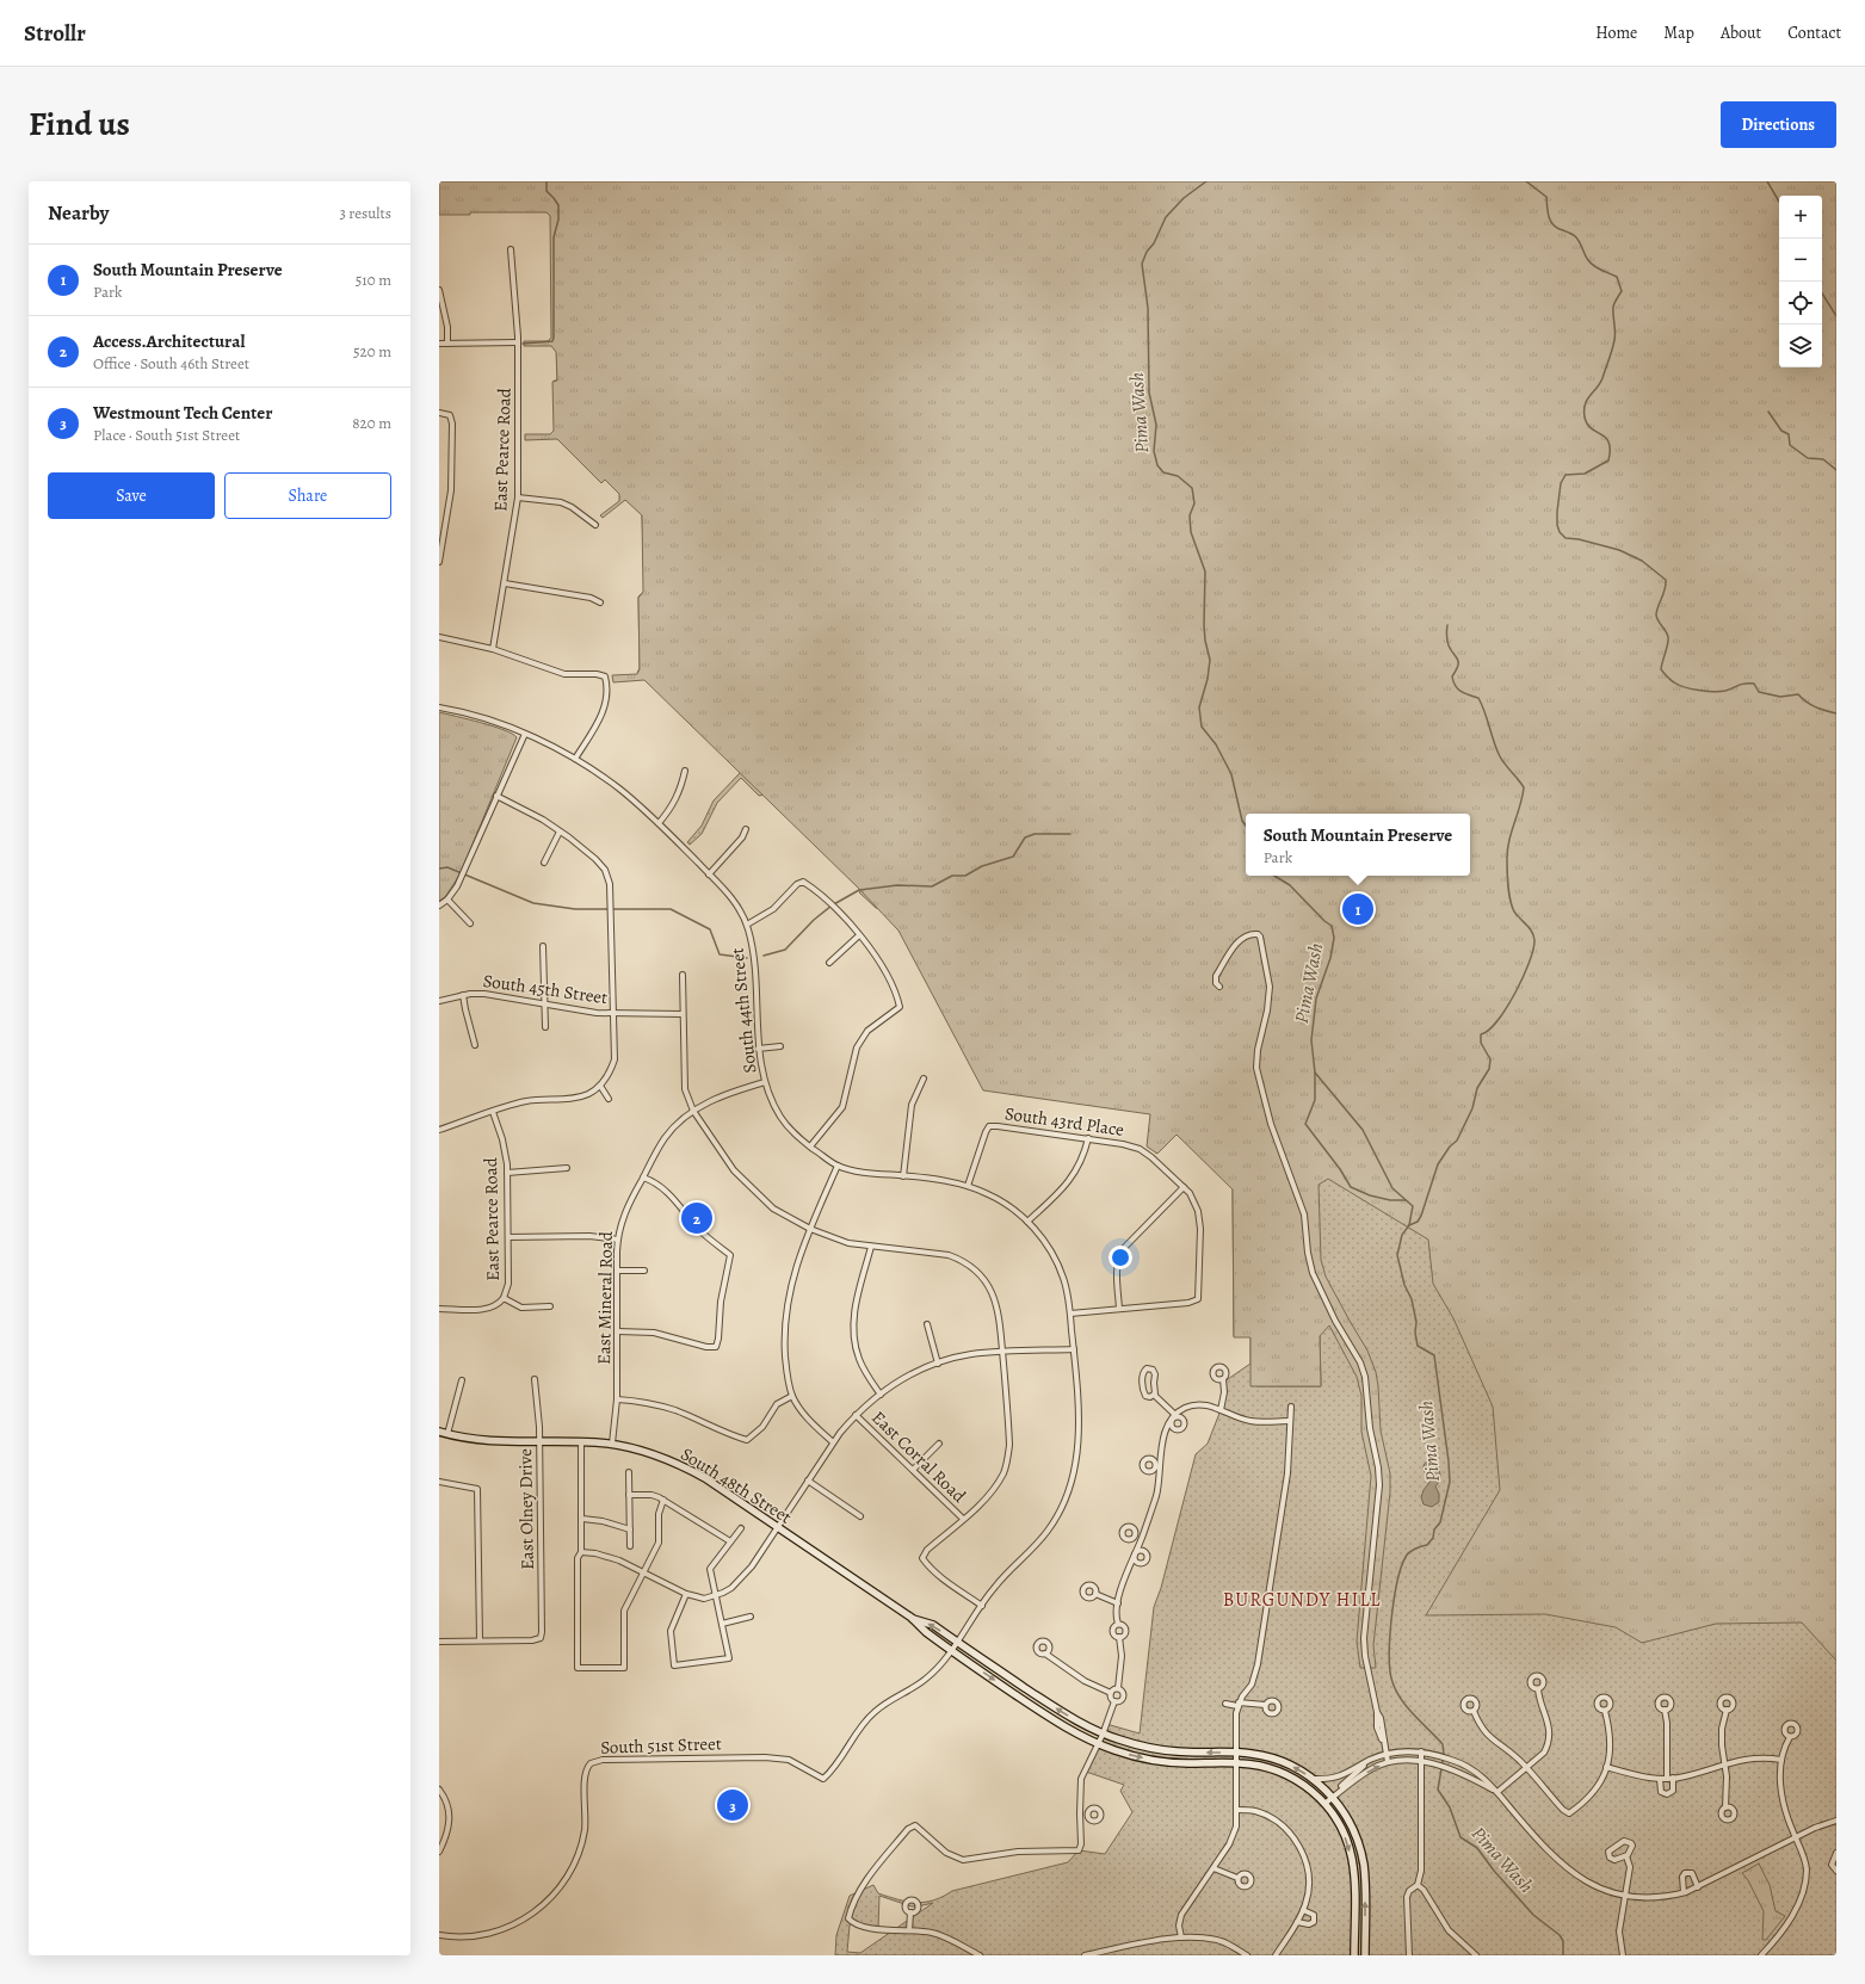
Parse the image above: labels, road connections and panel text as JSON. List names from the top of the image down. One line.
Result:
{"streets":{"main road":["South 48th Street"],"street":["East Pearce Road","South 45th Street","South 44th Street","South 43rd Place","East Mineral Road","East Corral Road","East Olney Drive","South 51st Street"]},"crossings":[["South 44th Street","South 43rd Place"],["South 44th Street","East Mineral Road"],["South 44th Street","South 48th Street"],["South 44th Street","South 51st Street"],["East Mineral Road","South 48th Street"],["South 48th Street","East Olney Drive"]],"districts":["BURGUNDY HILL"],"water":["Pima Wash"],"page":{"header":"Strollr","nav":["Home","Map","About","Contact"],"title":"Find us","buttons":["Directions",["Save","Share"]],"heading":["Nearby","3 results"],"map_buttons":["+","−"],"list":[{"mark":"1","name":"South Mountain Preserve","note":"Park","value":"510 m"},{"mark":"2","name":"Access.Architectural","note":"Office · South 46th Street","value":"520 m"},{"mark":"3","name":"Westmount Tech Center","note":"Place · South 51st Street","value":"820 m"}],"popup":["South Mountain Preserve","Park"],"pins":["1","2","3"]}}
